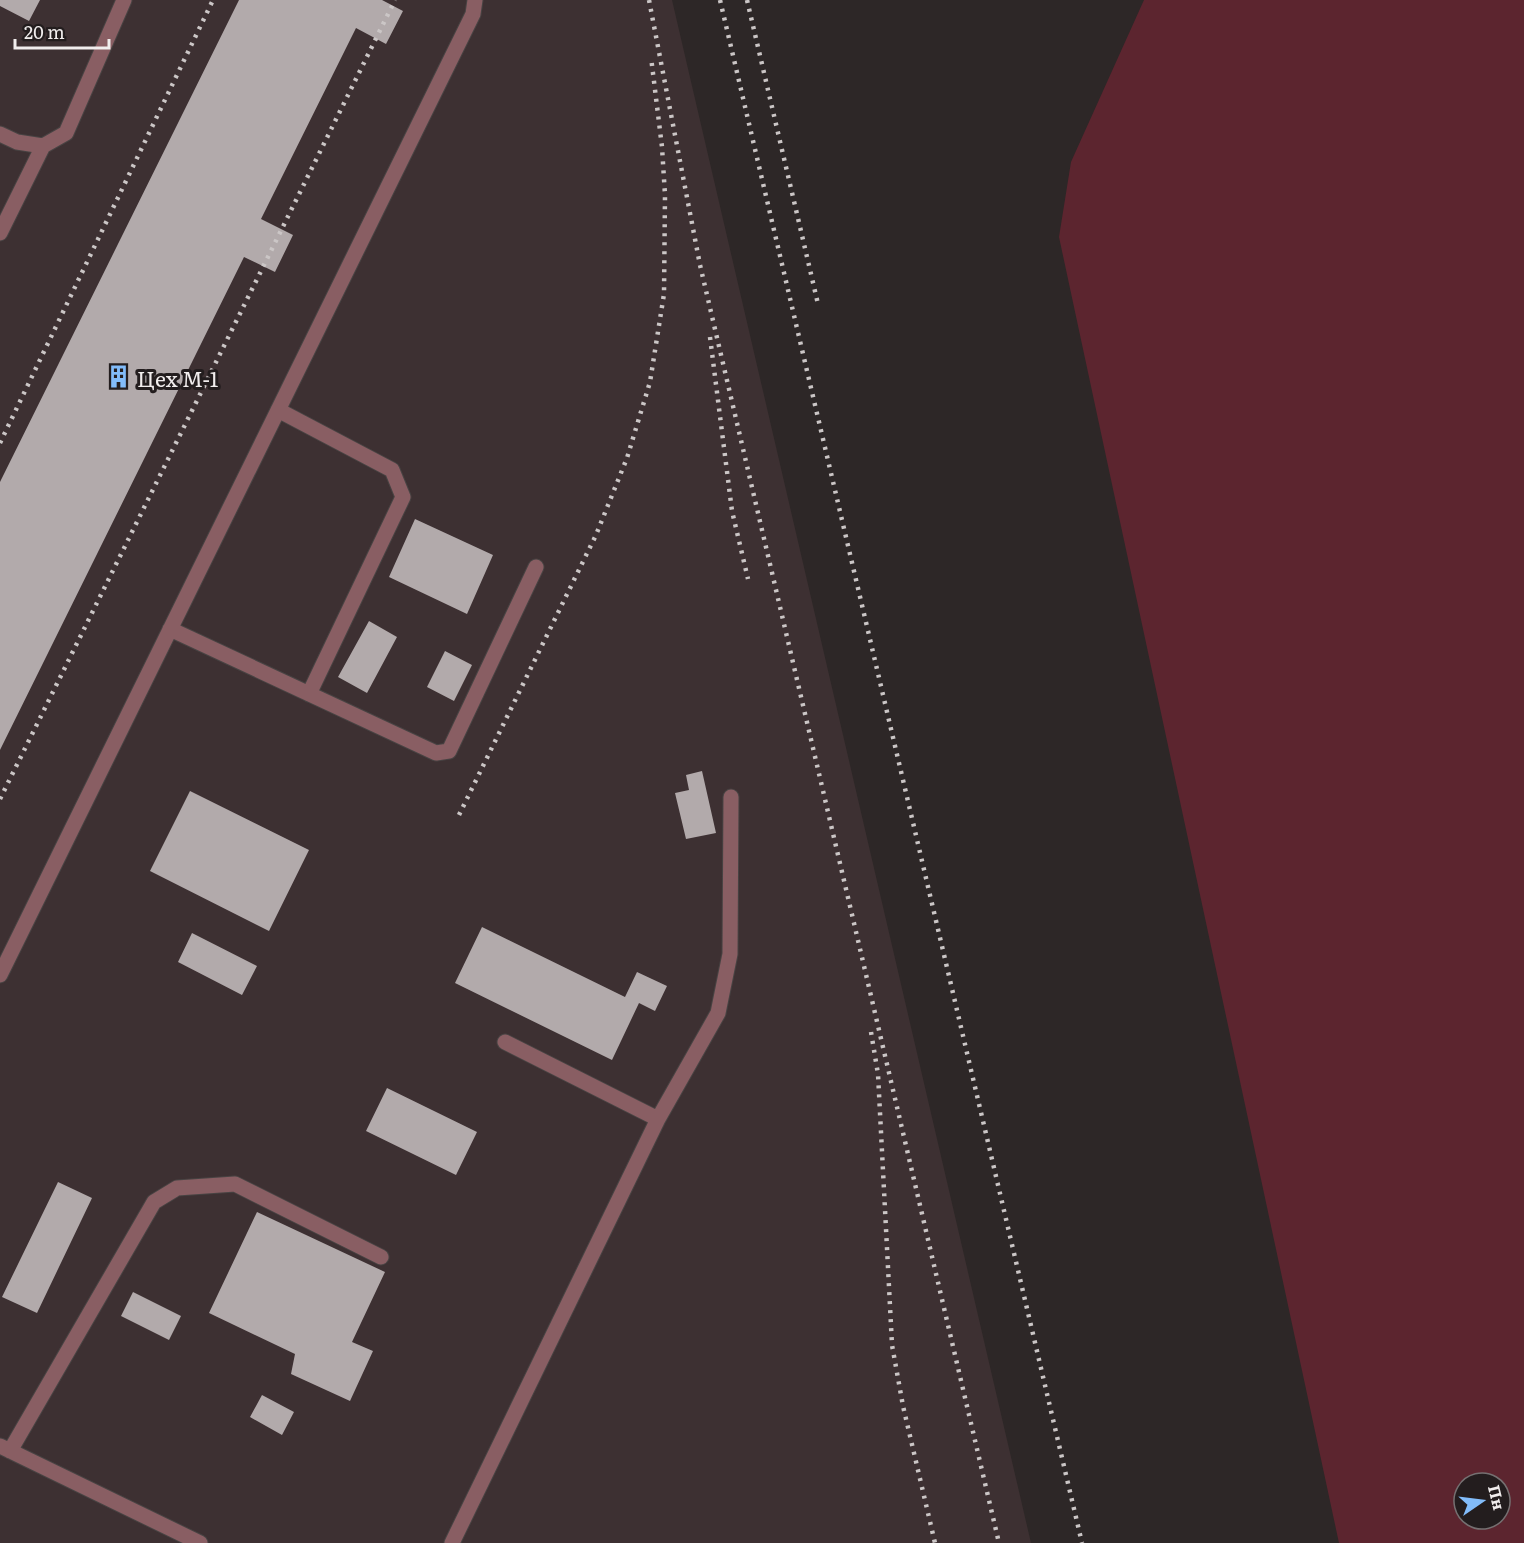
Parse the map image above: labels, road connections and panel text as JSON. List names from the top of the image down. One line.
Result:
{"places":{"building":["Цех М-1"]},"scale_bar":"20 m","north":"right"}
